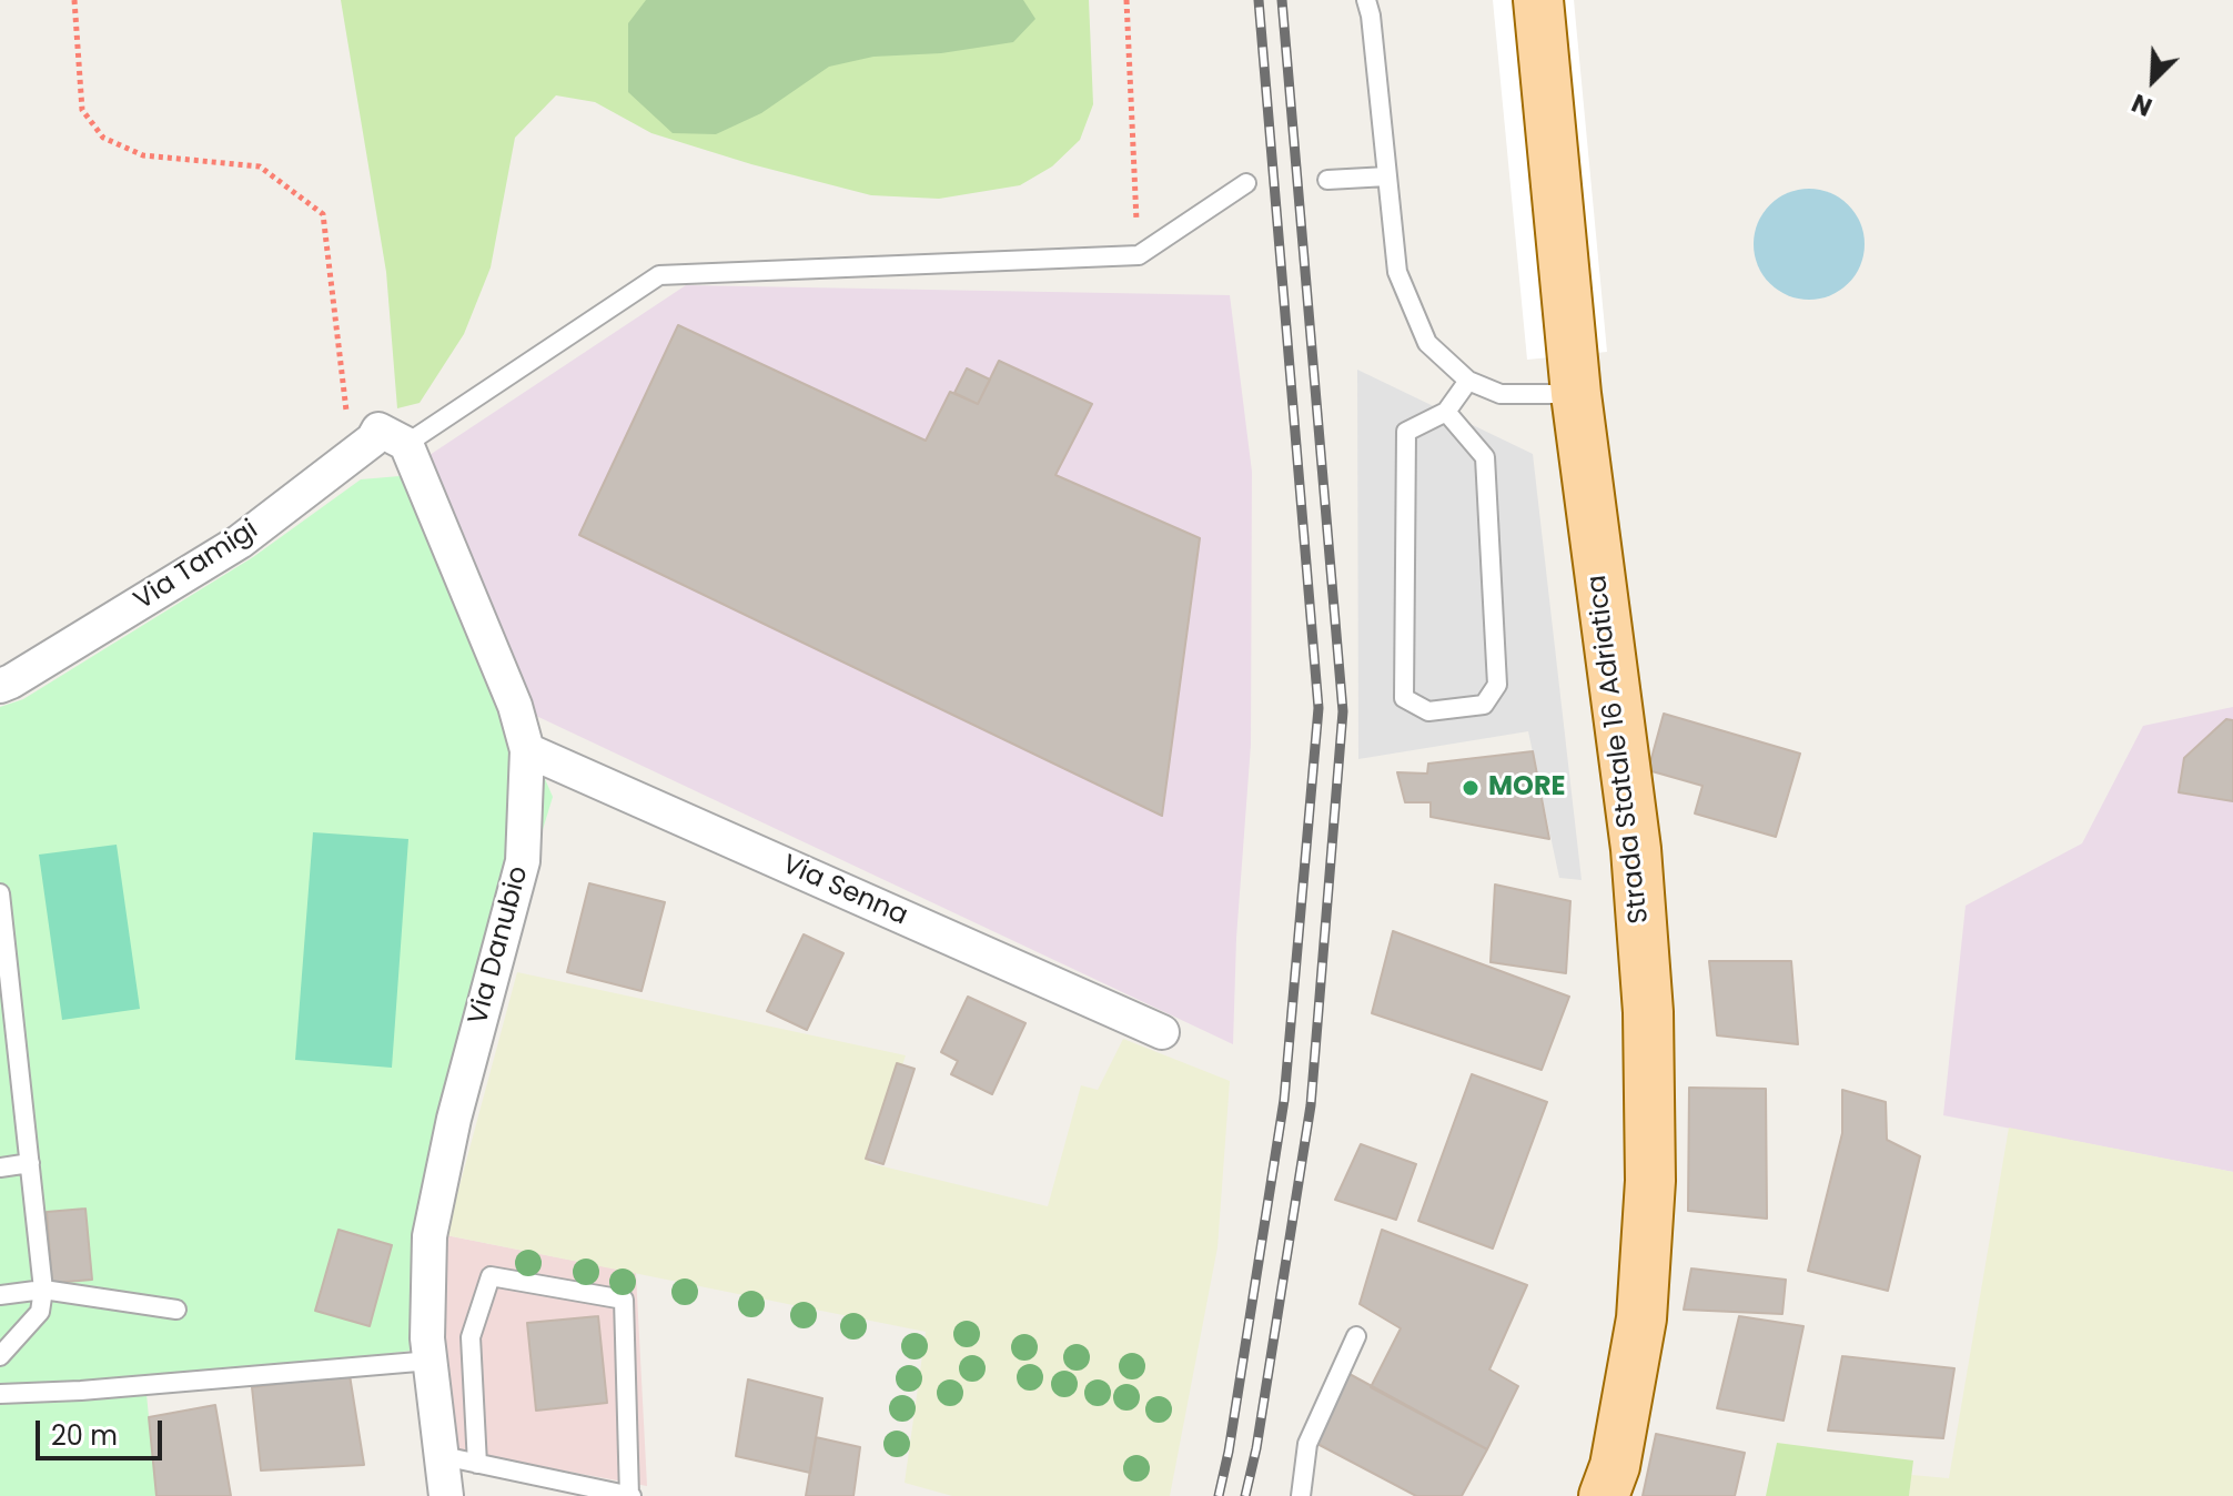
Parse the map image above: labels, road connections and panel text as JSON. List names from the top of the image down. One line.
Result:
{"streets":{"main road":["Strada Statale 16 Adriatica"],"street":["Via Tamigi","Via Senna","Via Danubio"]},"crossings":[["Via Tamigi","Via Danubio"],["Via Senna","Via Danubio"]],"places":["MORE"],"scale_bar":"20 m","north":"bottom left"}
